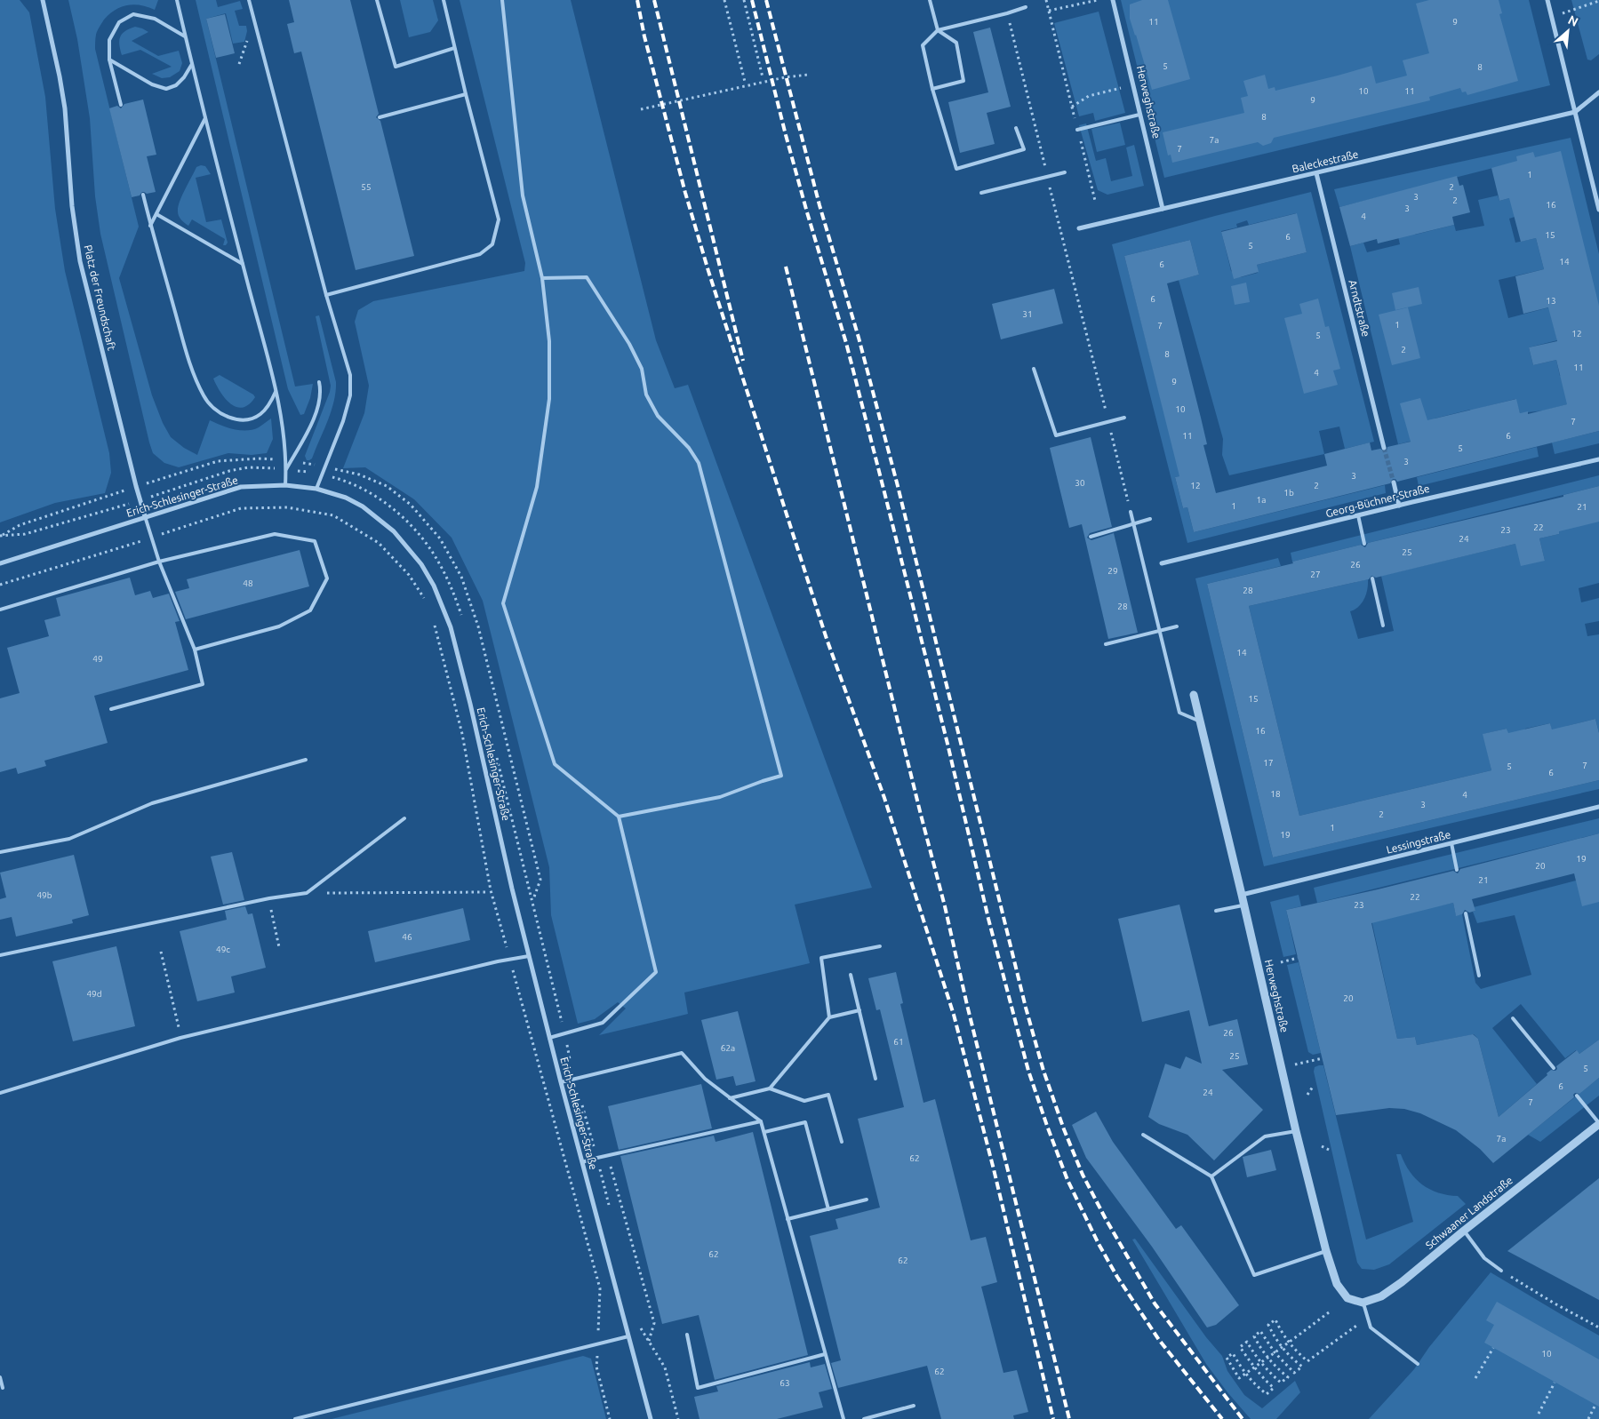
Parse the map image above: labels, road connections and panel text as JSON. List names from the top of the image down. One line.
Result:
{"streets":{"street":["Herweghstraße","Baleckestraße","Platz der Freundschaft","Arndtstraße","Erich-Schlesinger-Straße","Georg-Büchner-Straße","Lessingstraße","Schwaaner Landstraße"]},"crossings":[["Herweghstraße","Baleckestraße"],["Herweghstraße","Lessingstraße"],["Herweghstraße","Schwaaner Landstraße"],["Baleckestraße","Arndtstraße"],["Platz der Freundschaft","Erich-Schlesinger-Straße"]],"house_numbers":["11","9","5","8","10","11","9","8","7a","7","1","55","2","3","2","16","3","4","15","6","5","14","6","6","13","31","1","7","12","5","2","8","11","4","9","10","7","11","6","5","3","3","30","12","2","1b","1a","1","21","22","23","24","25","26","29","27","48","28","28","14","49","15","16","17","7","5","6","18","4","3","2","1","19","19","20","21","49b","22","23","46","49c","49d","20","26","61","62a","25","5","6","24","7","7a","62","62","62","10","62","63"],"north":"top right"}
